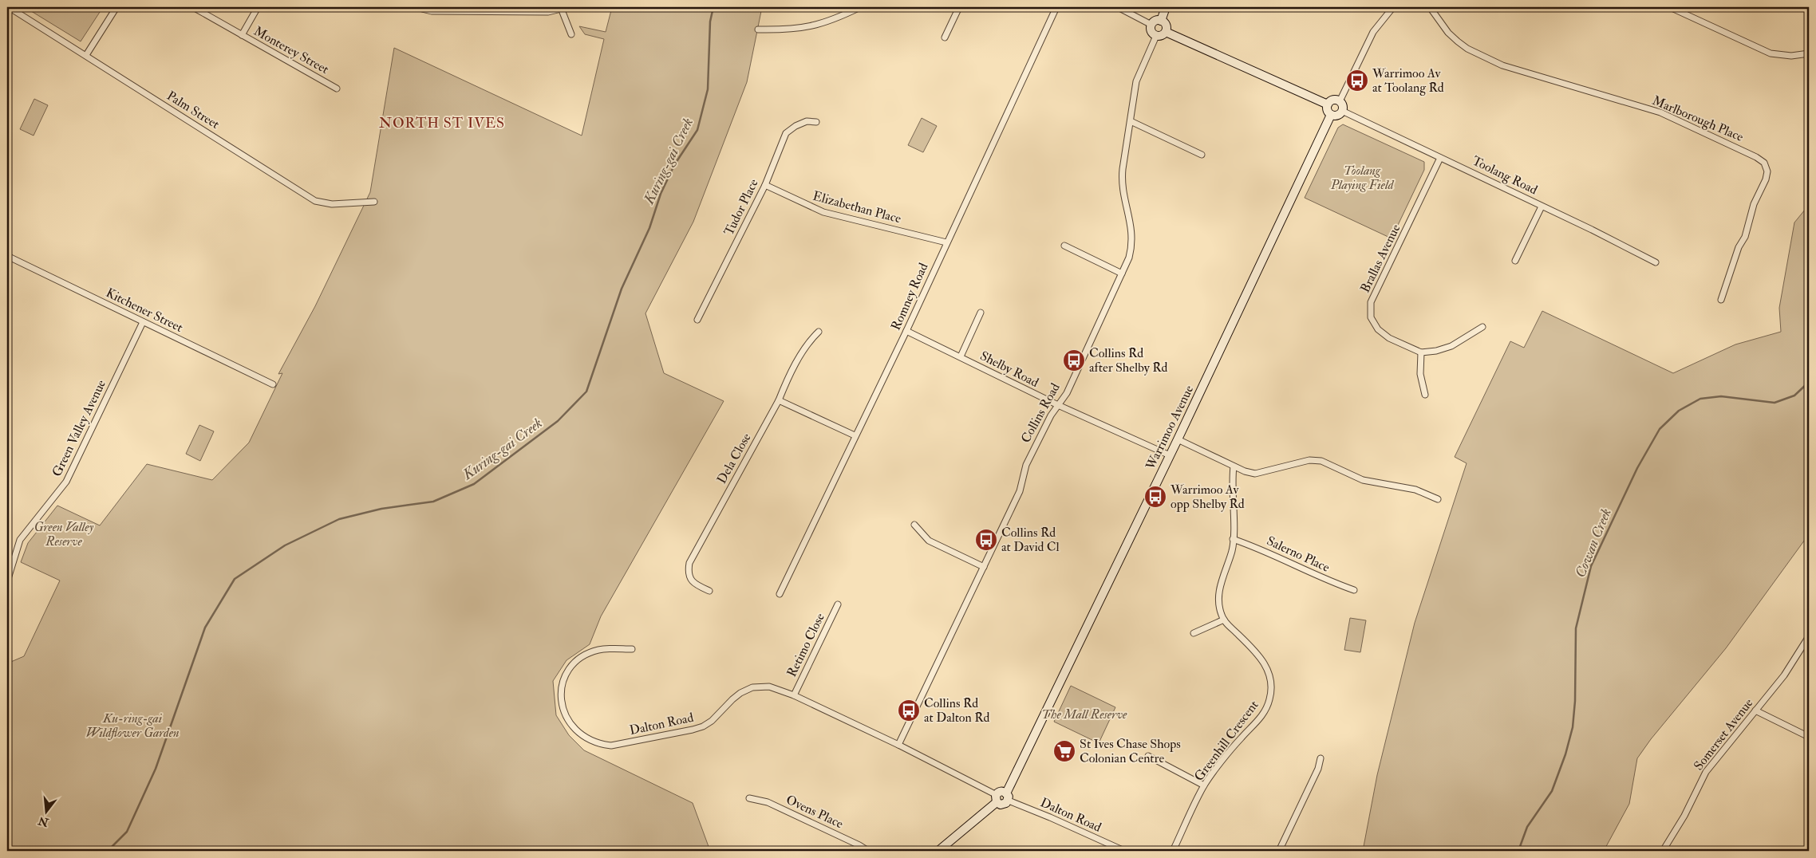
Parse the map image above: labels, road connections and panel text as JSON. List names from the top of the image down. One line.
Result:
{"streets":{"street":["Monterey Street","Palm Street","Marlborough Place","Toolang Road","Tudor Place","Elizabethan Place","Brallas Avenue","Romney Road","Kitchener Street","Shelby Road","Collins Road","Warrimoo Avenue","Green Valley Avenue","Dela Close","Salerno Place","Retimo Close","Dalton Road","Somerset Avenue","Greenhill Crescent","Ovens Place"]},"crossings":[["Toolang Road","Brallas Avenue"],["Toolang Road","Warrimoo Avenue"],["Tudor Place","Elizabethan Place"],["Elizabethan Place","Romney Road"],["Romney Road","Shelby Road"],["Kitchener Street","Green Valley Avenue"],["Shelby Road","Collins Road"],["Shelby Road","Warrimoo Avenue"],["Collins Road","Dalton Road"],["Warrimoo Avenue","Dalton Road"],["Salerno Place","Greenhill Crescent"],["Retimo Close","Dalton Road"]],"districts":["NORTH ST IVES"],"water":["Kuring-gai Creek","Cowan Creek"],"parks":["Toolang Playing Field","Green Valley Reserve","The Mall Reserve","Ku-ring-gai Wildflower Garden"],"places":{"bus stop":["Warrimoo Av at Toolang Rd","Collins Rd after Shelby Rd","Warrimoo Av opp Shelby Rd","Collins Rd at David Cl","Collins Rd at Dalton Rd"],"supermarket":["St Ives Chase Shops Colonian Centre"]},"north":"bottom"}
